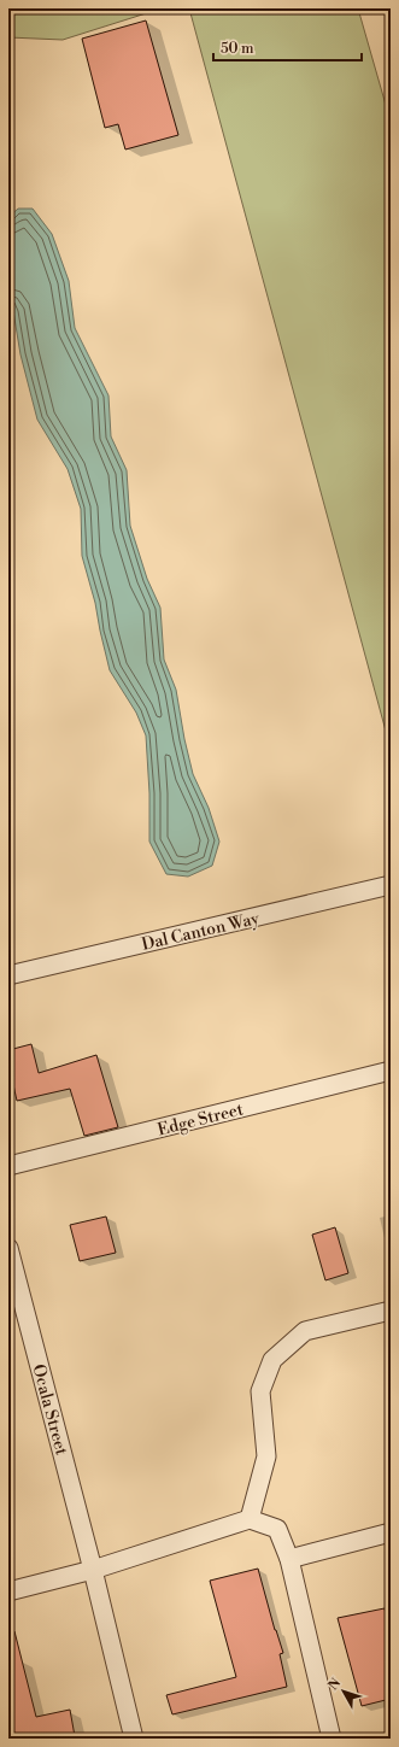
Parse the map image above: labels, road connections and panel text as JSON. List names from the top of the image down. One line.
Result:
{"streets":{"street":["Dal Canton Way","Edge Street","Ocala Street"]},"scale_bar":"50 m","north":"top left"}
